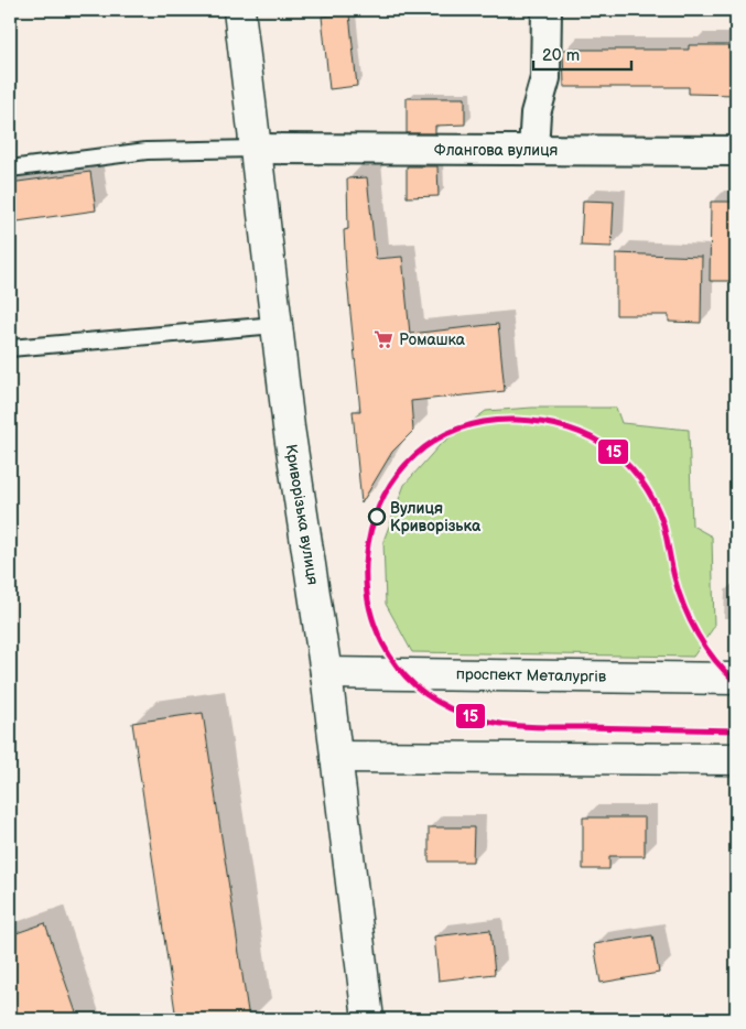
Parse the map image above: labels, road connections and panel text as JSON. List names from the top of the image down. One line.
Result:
{"streets":{"main road":["Криворізька вулиця","проспект Металургів"],"street":["Флангова вулиця"]},"crossings":[["Флангова вулиця","Криворізька вулиця"],["Криворізька вулиця","проспект Металургів"]],"places":{"supermarket":["Ромашка"],"other":["Вулиця Криворізька"]},"lines":["transit line 15"],"scale_bar":"20 m"}
